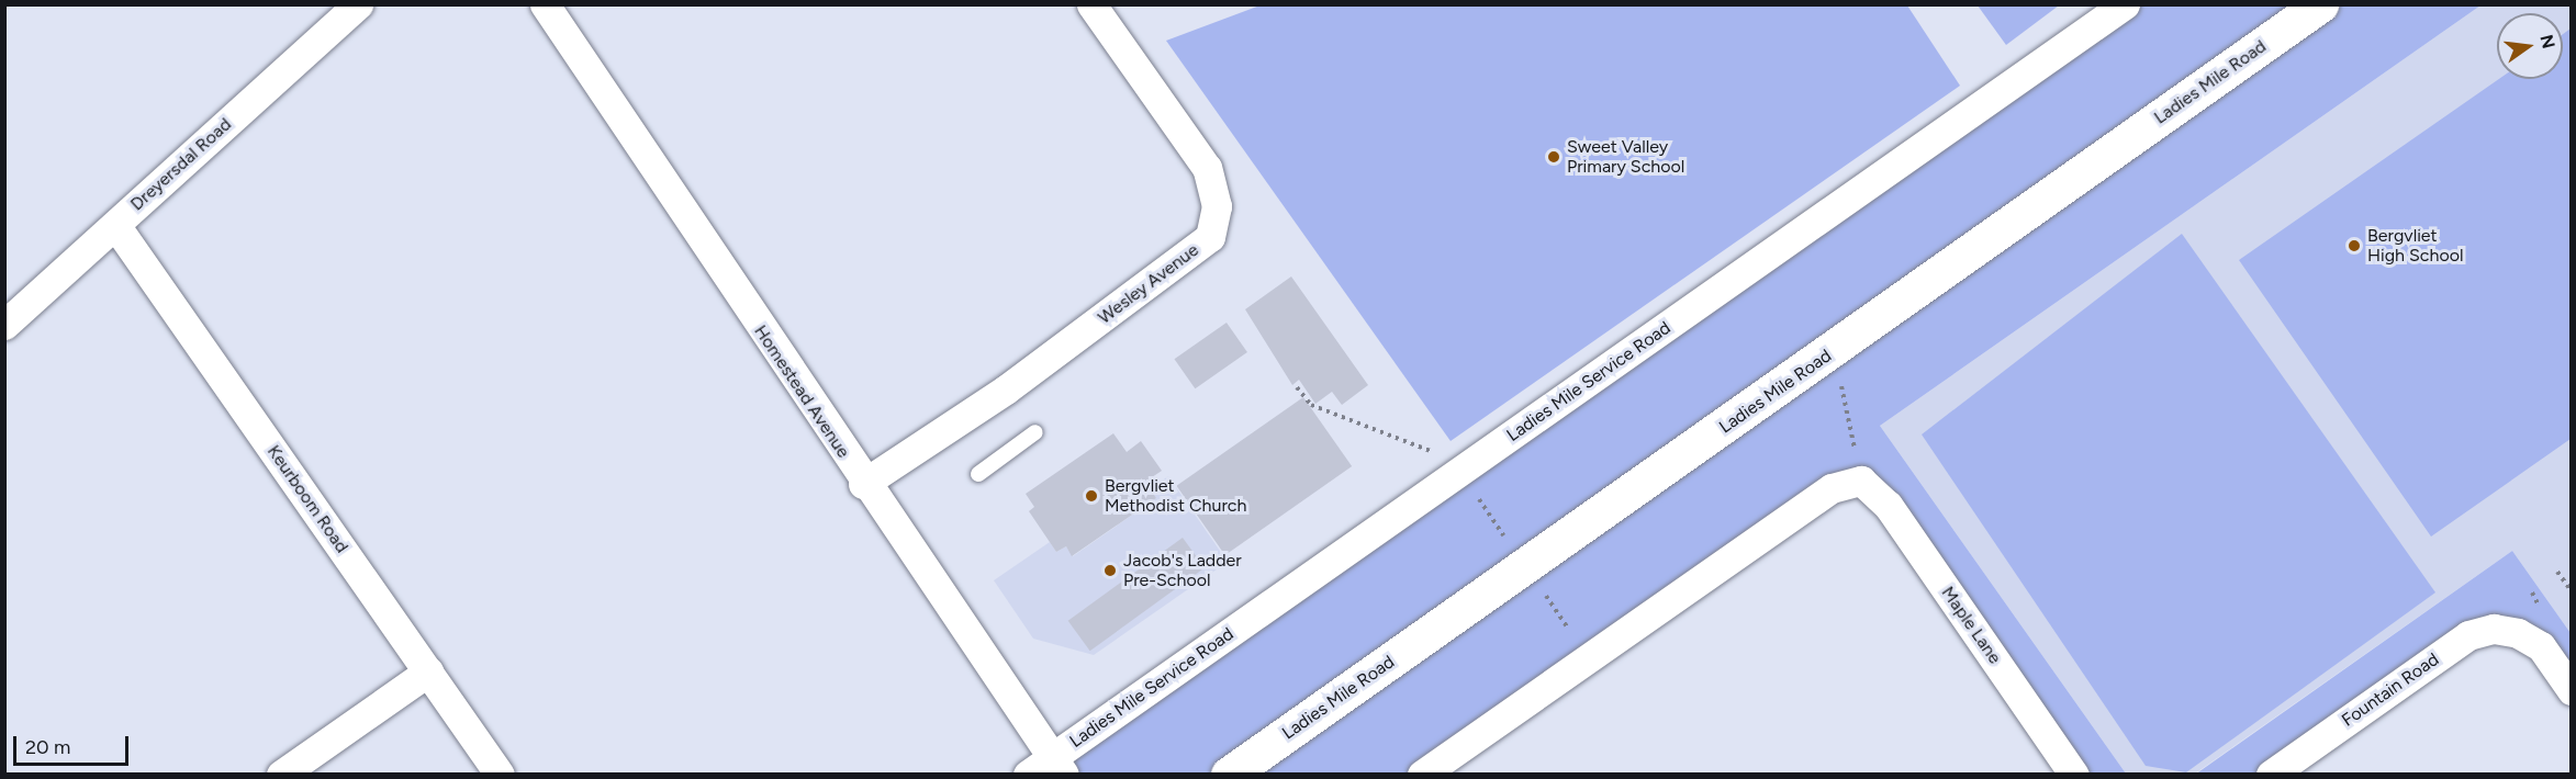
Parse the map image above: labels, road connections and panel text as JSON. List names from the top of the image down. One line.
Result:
{"streets":{"main road":["Ladies Mile Road"],"street":["Dreyersdal Road","Wesley Avenue","Ladies Mile Service Road","Homestead Avenue","Keurboom Road","Maple Lane","Fountain Road"]},"crossings":[["Dreyersdal Road","Keurboom Road"],["Wesley Avenue","Homestead Avenue"],["Ladies Mile Service Road","Homestead Avenue"]],"places":["Sweet Valley Primary School","Bergvliet High School","Bergvliet Methodist Church","Jacob's Ladder Pre-School"],"scale_bar":"20 m","north":"right"}
